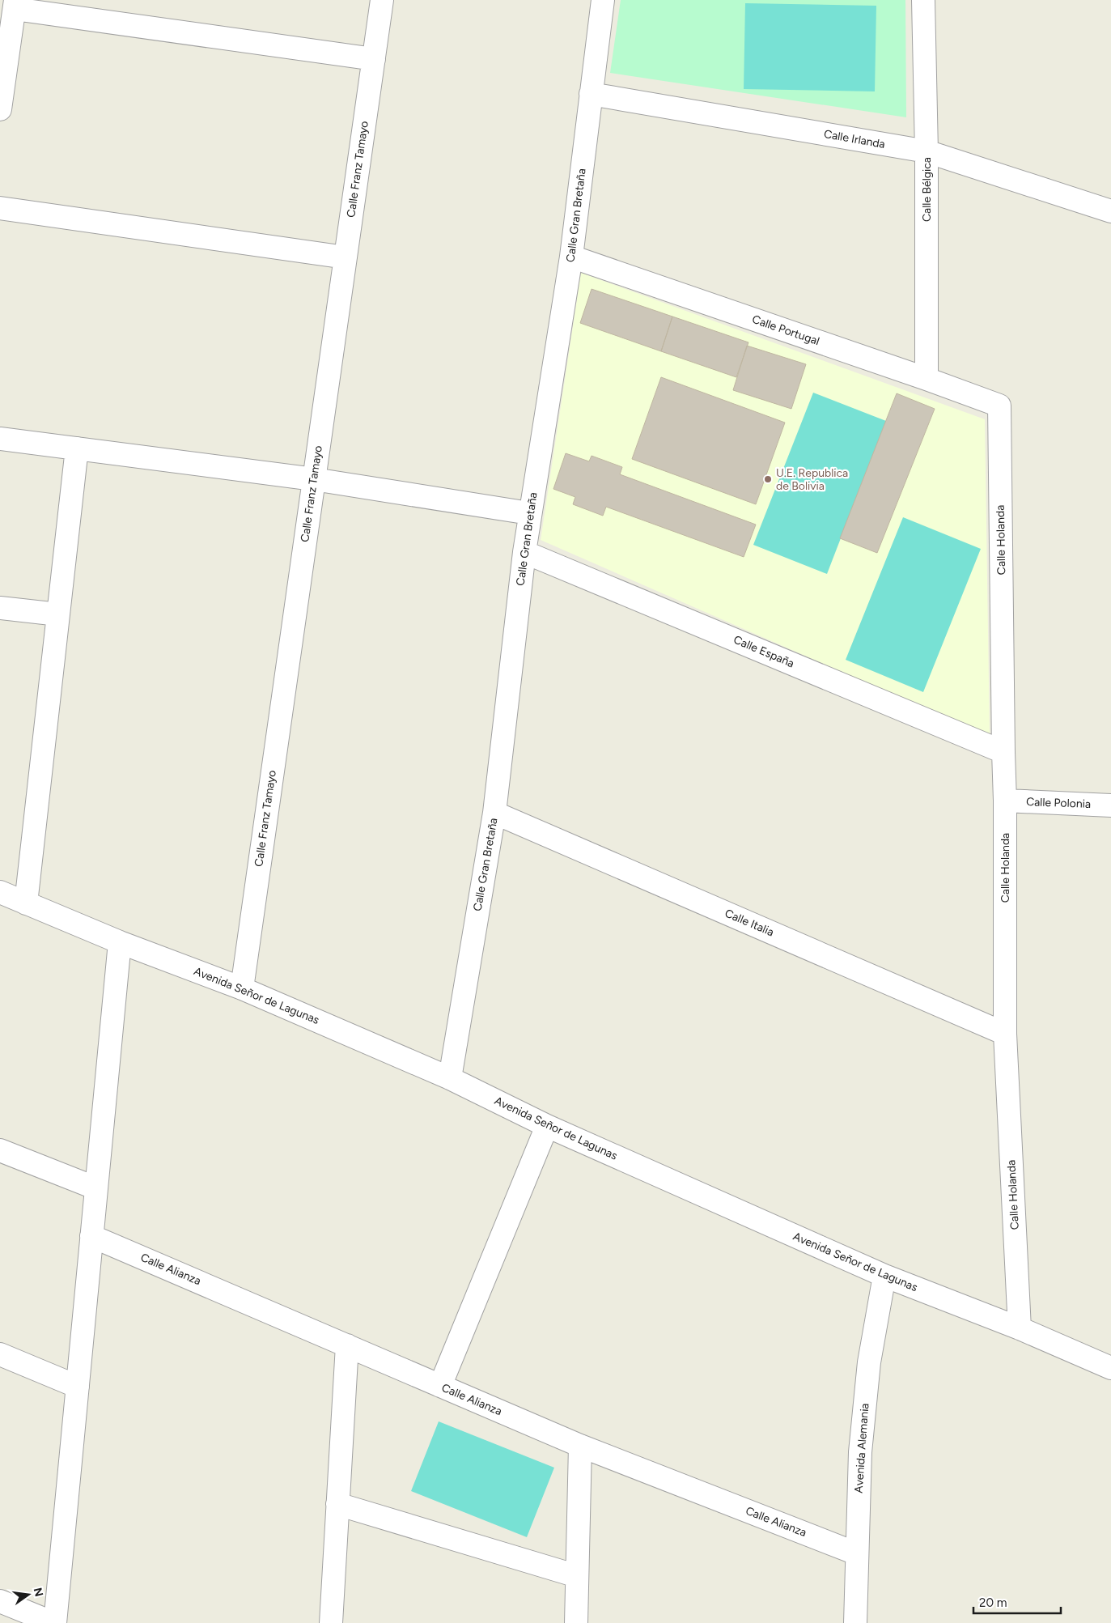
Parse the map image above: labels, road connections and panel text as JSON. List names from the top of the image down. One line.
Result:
{"streets":{"street":["Calle Irlanda","Calle Franz Tamayo","Calle Bélgica","Calle Gran Bretaña","Calle Portugal","Calle Holanda","Calle España","Calle Polonia","Calle Italia","Avenida Señor de Lagunas","Calle Alianza","Avenida Alemania"]},"crossings":[["Calle Irlanda","Calle Bélgica"],["Calle Irlanda","Calle Gran Bretaña"],["Calle Franz Tamayo","Avenida Señor de Lagunas"],["Calle Bélgica","Calle Portugal"],["Calle Gran Bretaña","Calle Portugal"],["Calle Gran Bretaña","Calle España"],["Calle Gran Bretaña","Calle Italia"],["Calle Gran Bretaña","Avenida Señor de Lagunas"],["Calle Portugal","Calle Holanda"],["Calle Holanda","Calle España"],["Calle Holanda","Calle Polonia"],["Calle Holanda","Calle Italia"],["Calle Holanda","Avenida Señor de Lagunas"],["Avenida Señor de Lagunas","Avenida Alemania"],["Calle Alianza","Avenida Alemania"]],"places":["U.E. Republica de Bolivia"],"scale_bar":"20 m","north":"right"}
